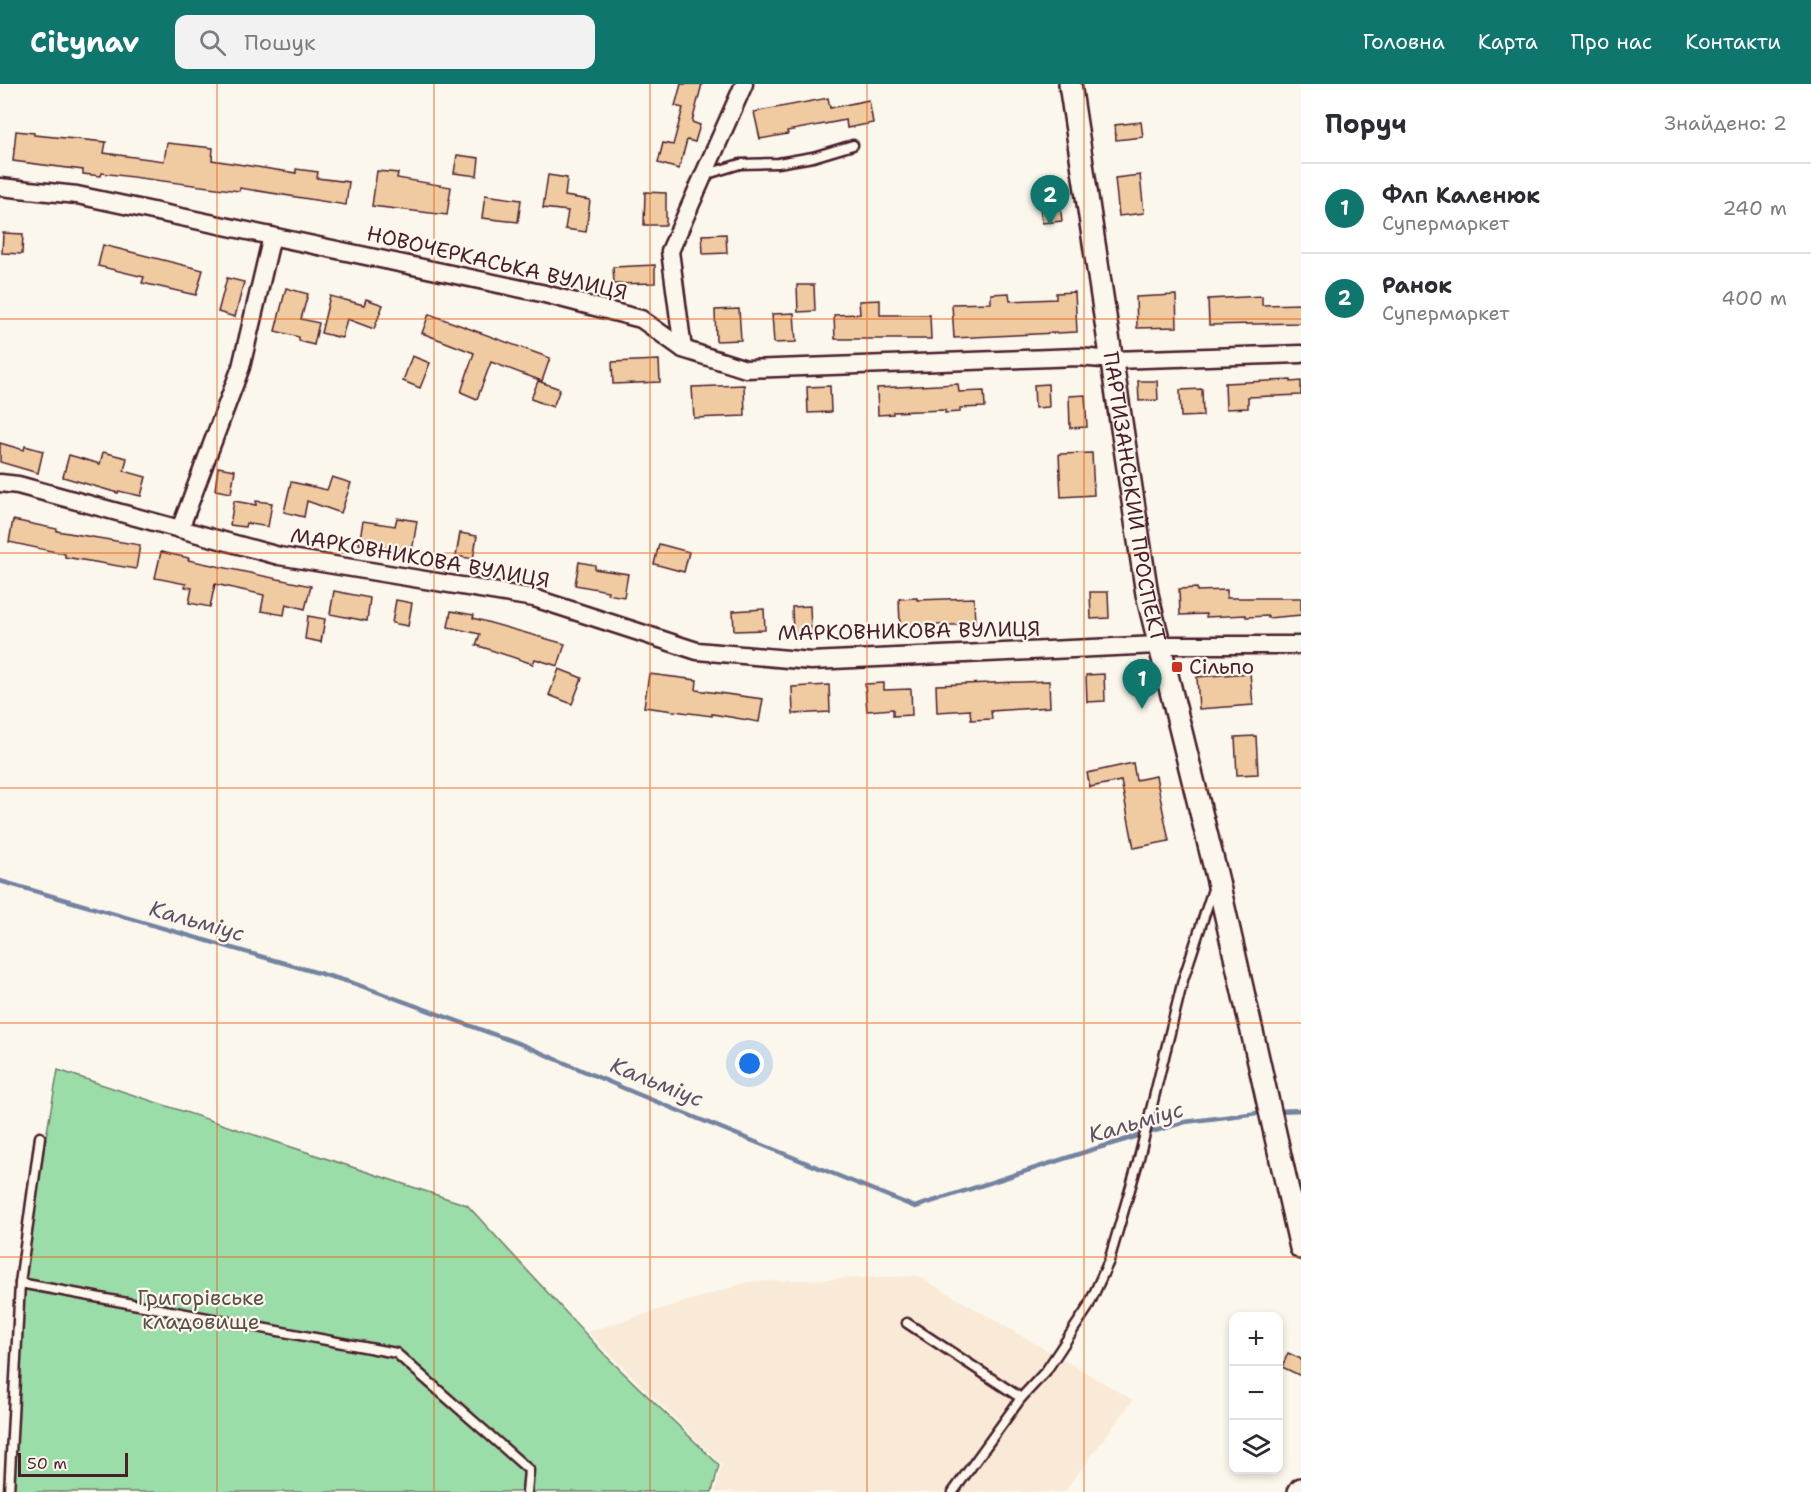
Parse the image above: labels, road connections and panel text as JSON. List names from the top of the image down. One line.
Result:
{"streets":{"street":["НОВОЧЕРКАСЬКА ВУЛИЦЯ","ПАРТИЗАНСЬКИЙ ПРОСПЕКТ","МАРКОВНИКОВА ВУЛИЦЯ"]},"crossings":[["НОВОЧЕРКАСЬКА ВУЛИЦЯ","ПАРТИЗАНСЬКИЙ ПРОСПЕКТ"],["ПАРТИЗАНСЬКИЙ ПРОСПЕКТ","МАРКОВНИКОВА ВУЛИЦЯ"]],"water":["Кальміус"],"parks":["Григорівське кладовище"],"places":{"transit":["Сільпо"]},"scale_bar":"50 m","page":{"header":"Citynav","search":"Пошук","nav":["Головна","Карта","Про нас","Контакти"],"heading":["Поруч","Знайдено: 2"],"list":[{"mark":"1","name":"Флп Каленюк","note":"Супермаркет","value":"240 m"},{"mark":"2","name":"Ранок","note":"Супермаркет","value":"400 m"}],"pins":["2","1"],"map_buttons":["+","−"],"scale":"50 m"}}
